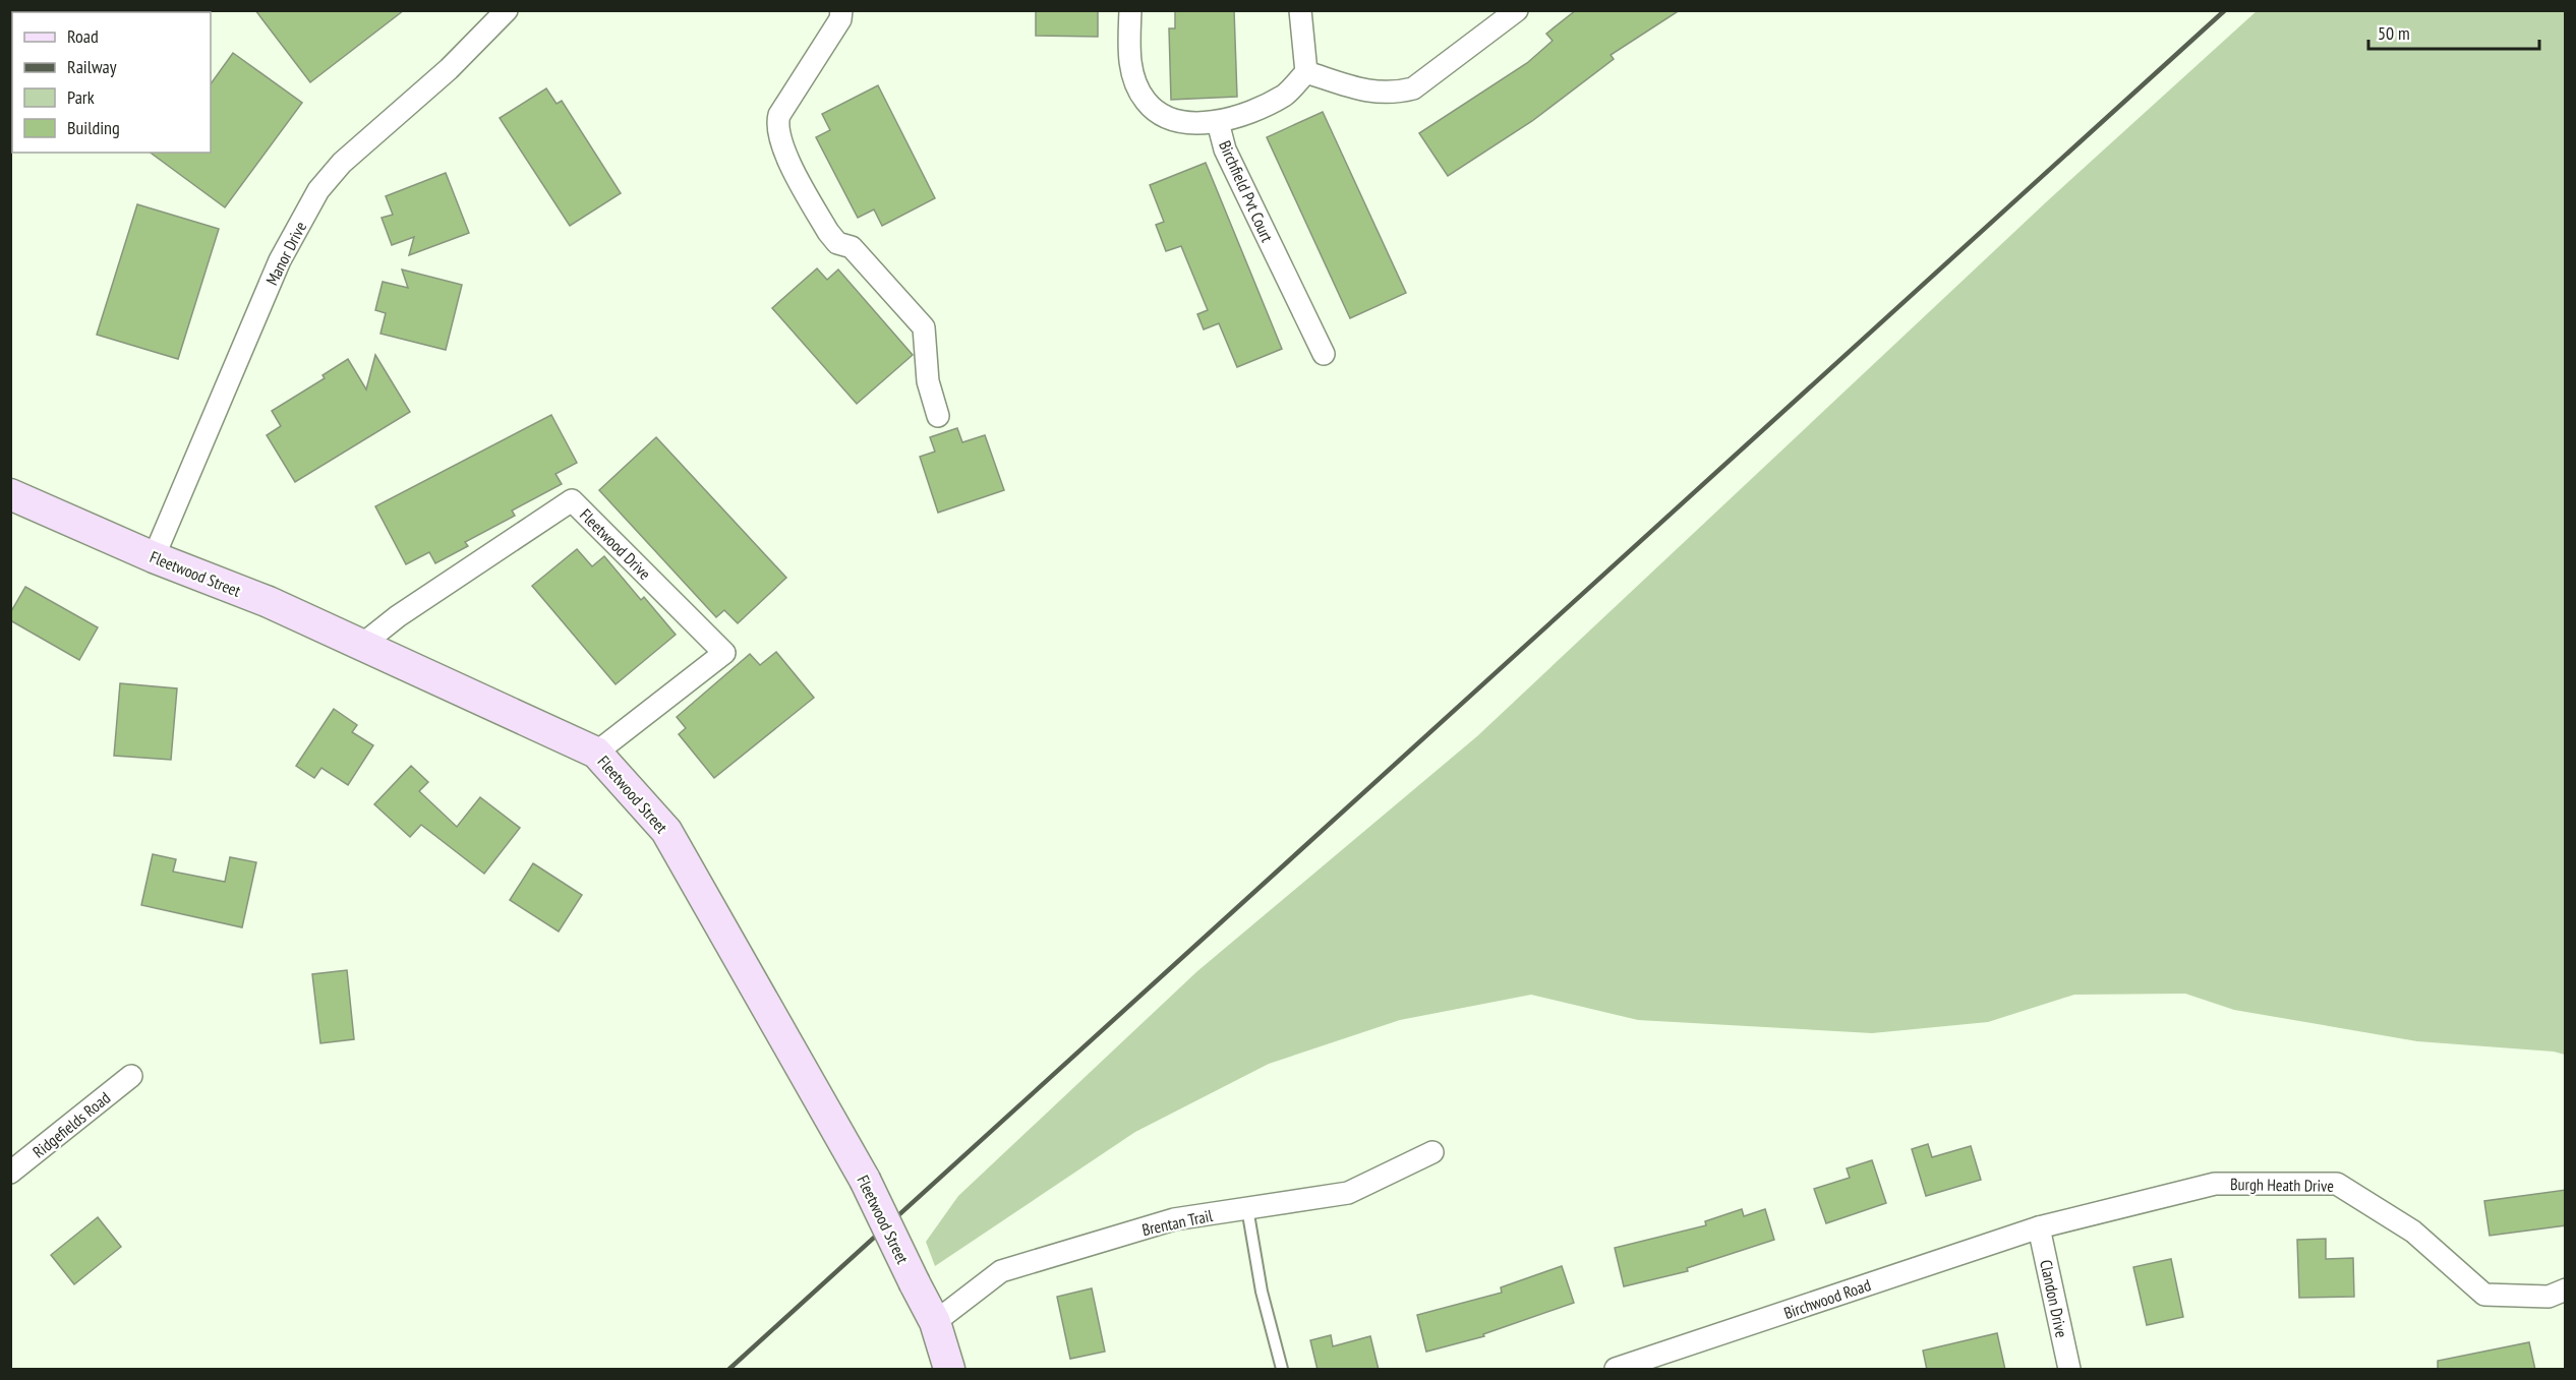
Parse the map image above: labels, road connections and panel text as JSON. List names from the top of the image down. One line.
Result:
{"streets":{"street":["Birchfield Pvt Court","Manor Drive","Fleetwood Drive","Fleetwood Street","Ridgefields Road","Burgh Heath Drive","Brentan Trail","Birchwood Road","Clandon Drive"]},"crossings":[["Manor Drive","Fleetwood Street"],["Fleetwood Drive","Fleetwood Street"],["Fleetwood Street","Brentan Trail"],["Burgh Heath Drive","Birchwood Road"],["Burgh Heath Drive","Clandon Drive"],["Birchwood Road","Clandon Drive"]],"legend":["Road","Railway","Park","Building"],"scale_bar":"50 m"}
